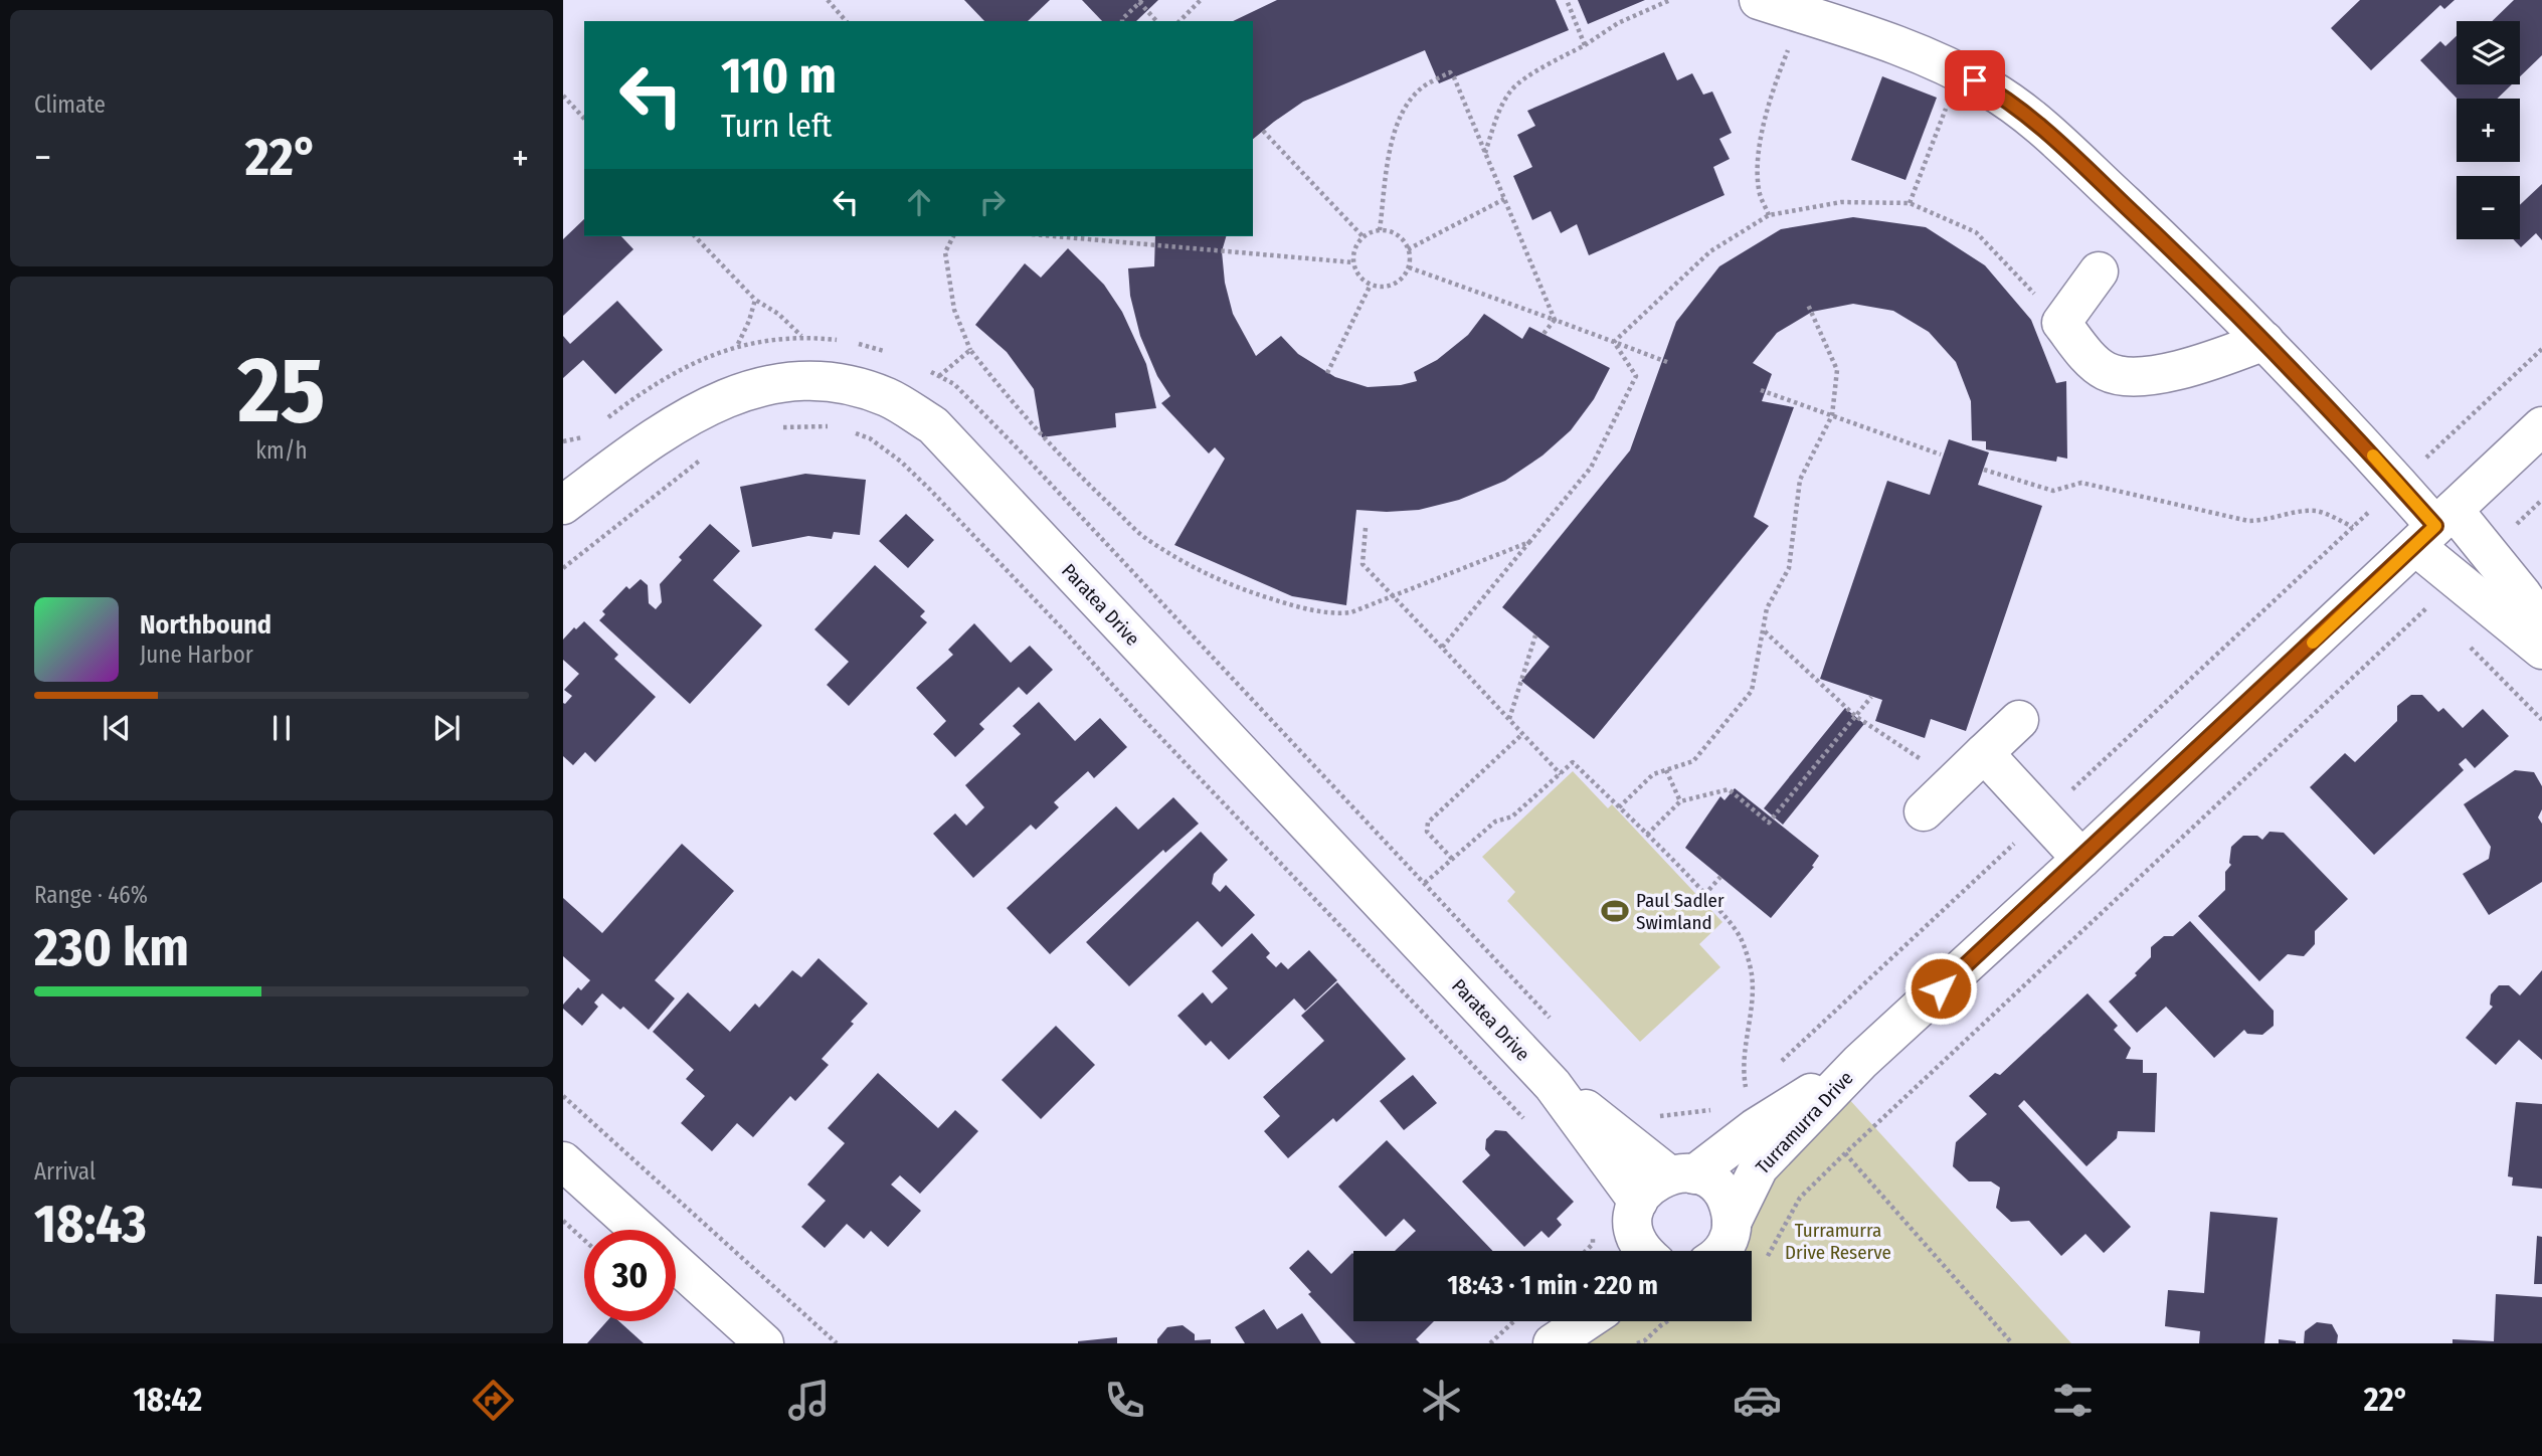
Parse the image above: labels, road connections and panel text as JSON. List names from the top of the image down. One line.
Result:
{"streets":{"street":["Paratea Drive","Turramurra Drive"]},"crossings":[["Paratea Drive","Turramurra Drive"]],"parks":["Turramurra Drive Reserve"],"places":{"sports":["Paul Sadler Swimland"]},"page":{"tile":["Climate",["25","km/h"],["Range · 46%","230 km"],["Arrival","18:43"]],"map_buttons":["+","−"],"turn":["110 m","Turn left"],"heat":["−","22°","+"],"song":["Northbound","June Harbor"],"limit":"30","trip":"18:43 · 1 min · 220 m","tabs":["18:42","22°"]}}
